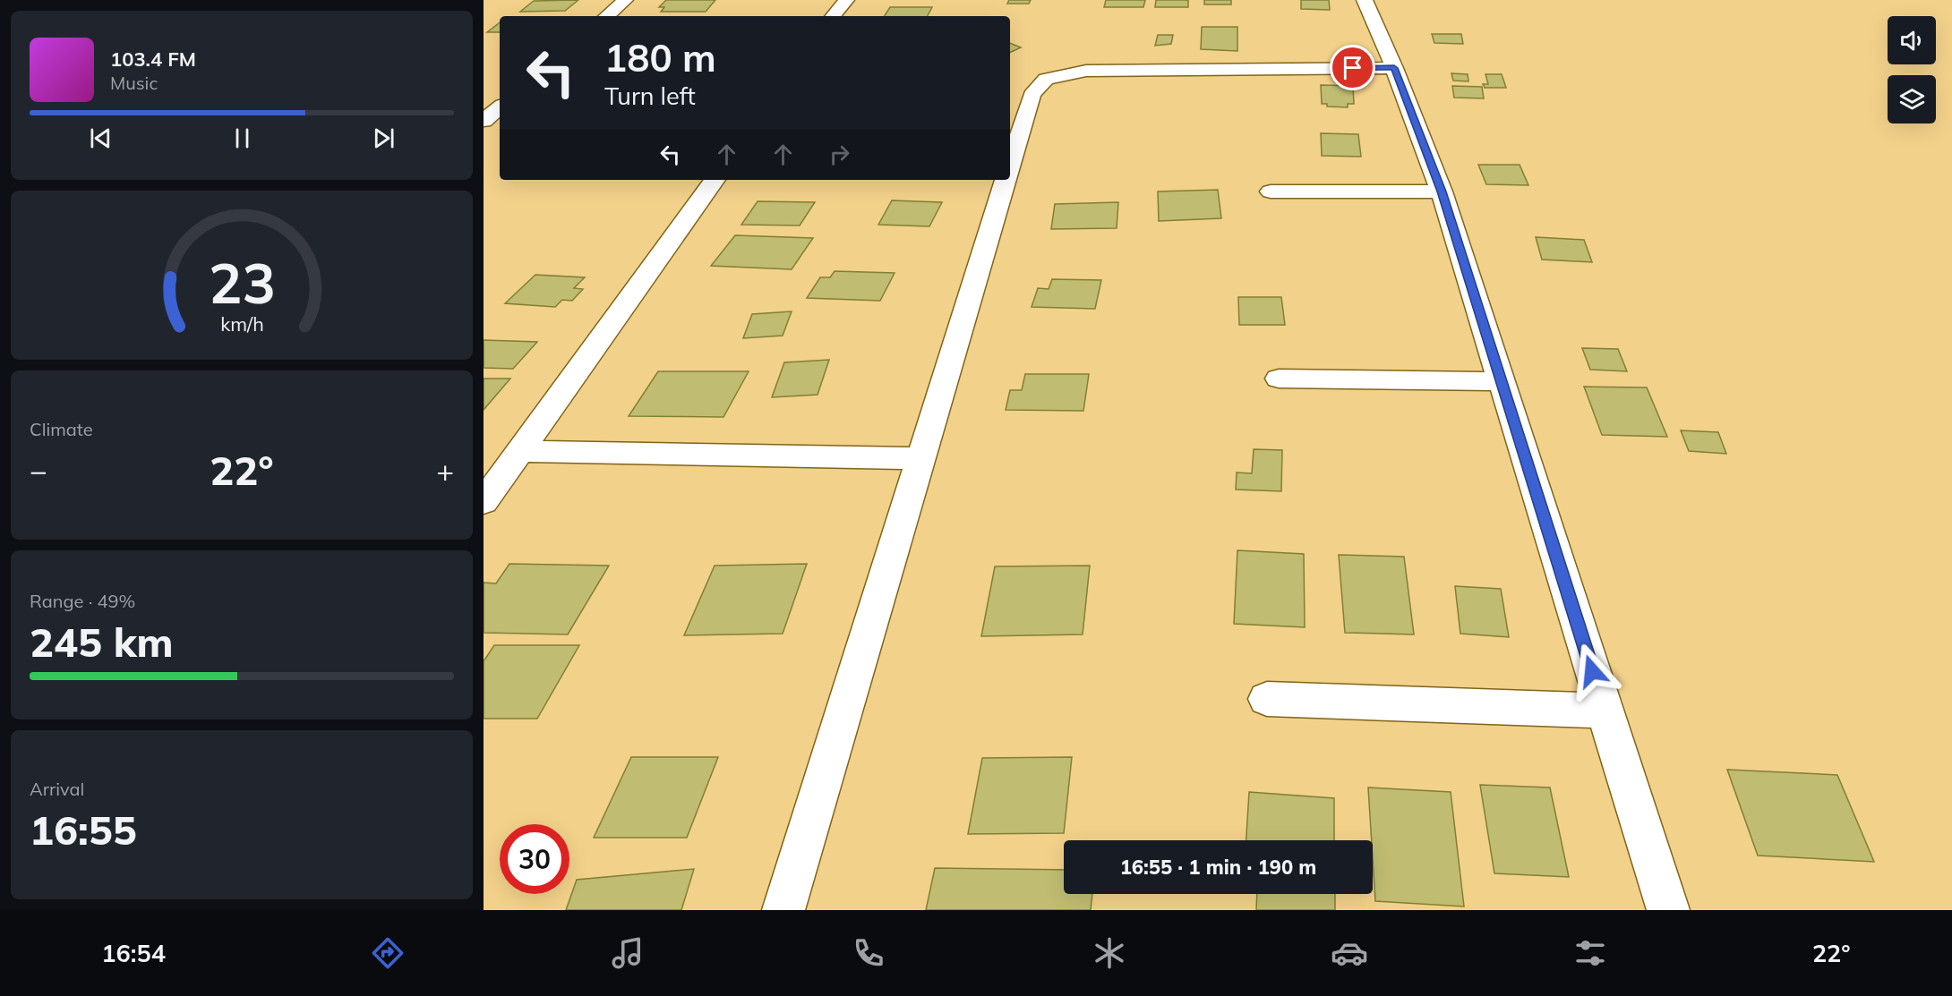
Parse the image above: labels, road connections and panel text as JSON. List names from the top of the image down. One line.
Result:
{"page":{"turn":["180 m","Turn left"],"song":["103.4 FM","Music"],"tile":["Climate",["Range · 49%","245 km"],["Arrival","16:55"]],"heat":["−","22°","+"],"limit":"30","trip":"16:55 · 1 min · 190 m","tabs":["16:54","22°"],"gauge":["23","km/h"]}}
